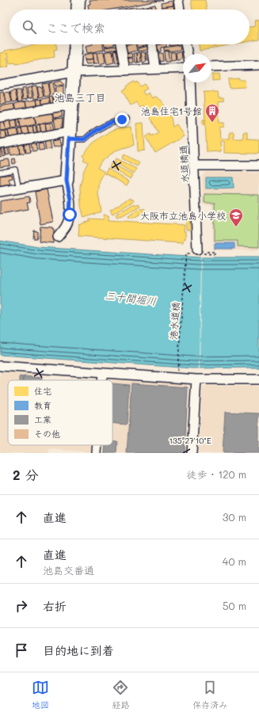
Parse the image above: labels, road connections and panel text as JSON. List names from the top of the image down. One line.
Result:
{"streets":{"street":["水道橋通"],"path":["港水道橋"]},"districts":["池島三丁目"],"water":["三十間堀川"],"places":{"building":["池島住宅1号館"],"school or university":["大阪市立池島小学校"]},"legend":["住宅","教育","工業","その他"],"north":"top right","page":{"search":"ここで検索","heading":["2 分","徒歩 · 120 m"],"list":[["直進","30 m"],["直進","池島交番通","40 m"],["右折","50 m"],"目的地に到着"],"nav":["地図","経路","保存済み"]},"coordinates":["135°27'10\"E"]}
